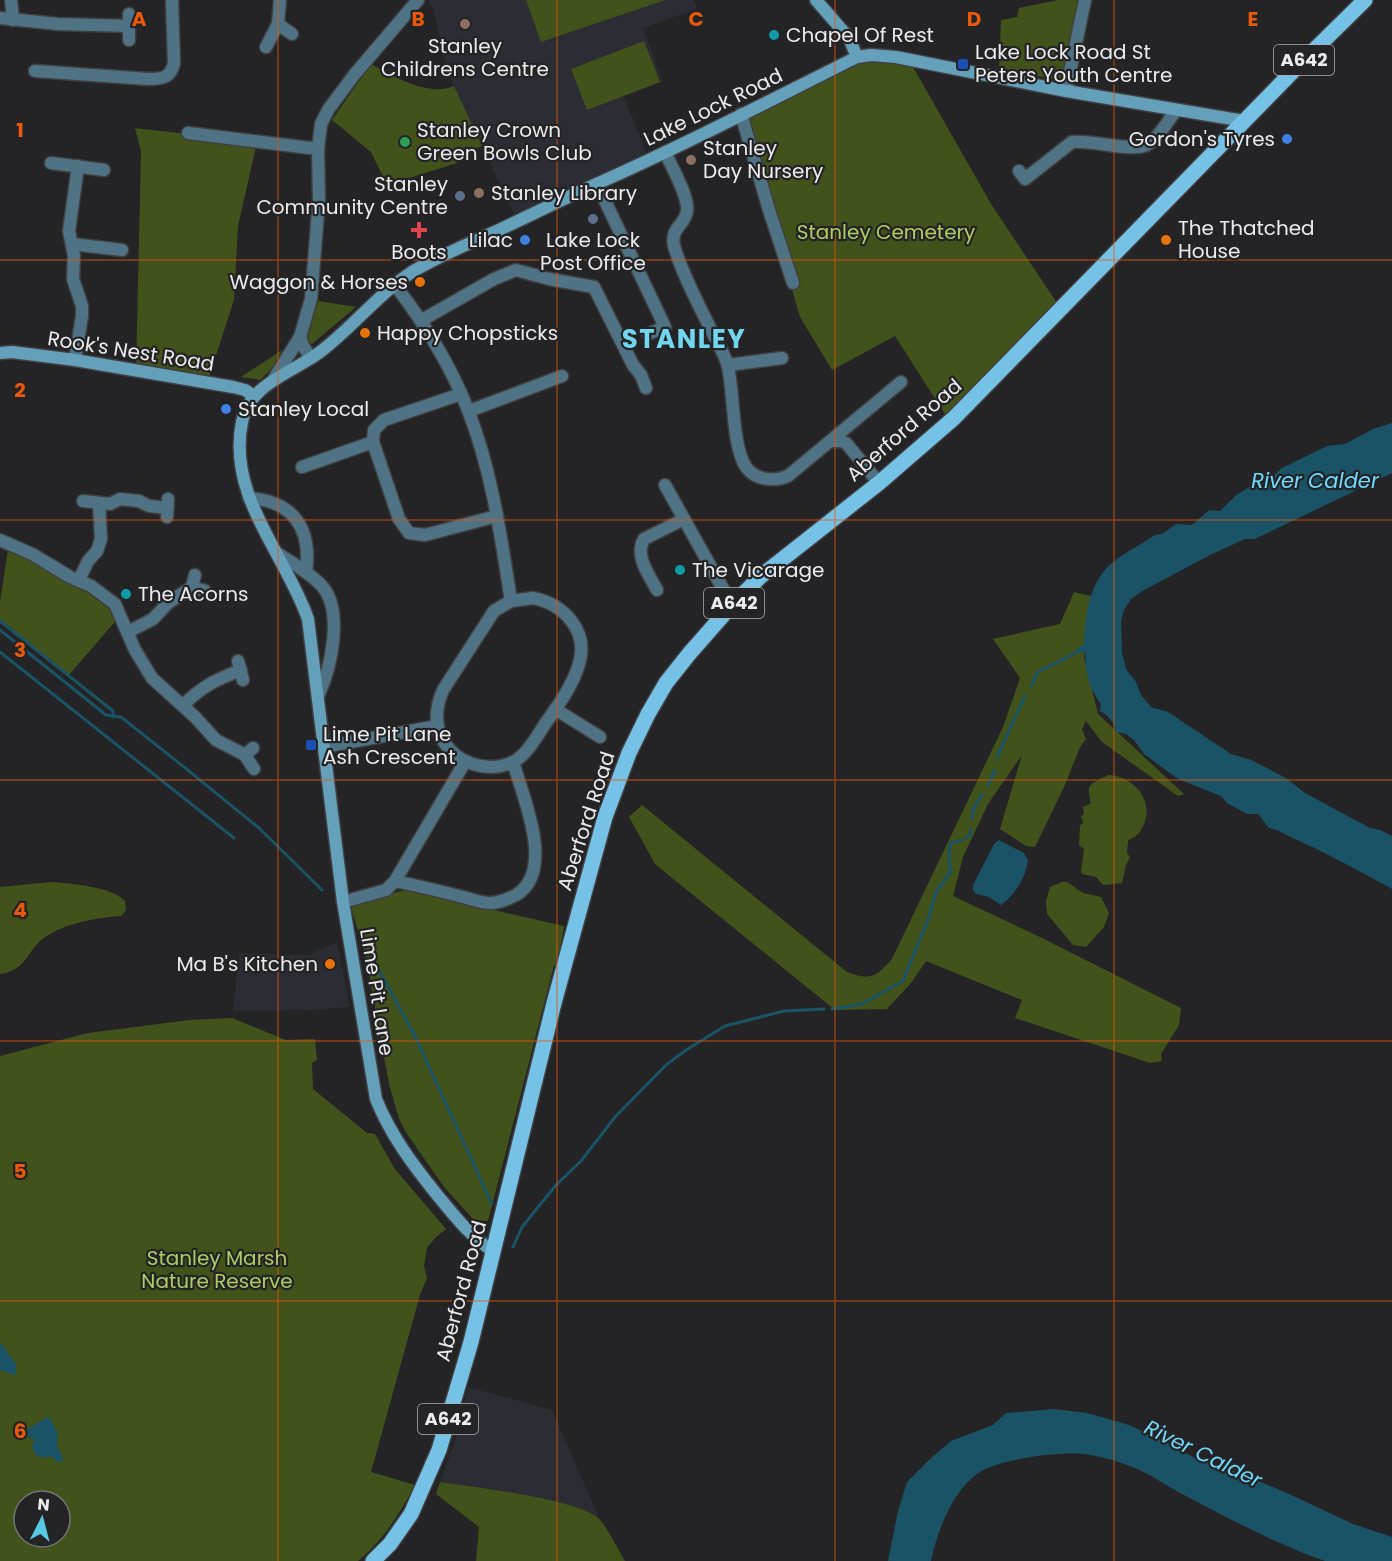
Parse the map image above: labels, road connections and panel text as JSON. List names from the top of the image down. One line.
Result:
{"streets":{"main road":["A642","Aberford Road"],"street":["Lake Lock Road","Rook's Nest Road","Lime Pit Lane"]},"crossings":[["Lake Lock Road","Rook's Nest Road"],["Lake Lock Road","Aberford Road"],["Lake Lock Road","Lime Pit Lane"],["Rook's Nest Road","Lime Pit Lane"],["Aberford Road","Lime Pit Lane"]],"districts":["STANLEY"],"water":["River Calder"],"parks":["Stanley Cemetery","Stanley Marsh Nature Reserve"],"places":{"other":["Stanley Childrens Centre","Chapel Of Rest","Gordon's Tyres","Stanley Crown Green Bowls Club","Stanley Day Nursery","Stanley Library","Stanley Community Centre","Lake Lock Post Office","Lilac","The Thatched House","Waggon & Horses","Happy Chopsticks","Stanley Local","The Vicarage","The Acorns","Ma B's Kitchen"],"transit":["Lake Lock Road St Peters Youth Centre","Lime Pit Lane Ash Crescent"],"health":["Boots"]},"north":"top","grid":{"columns":["A","B","C","D","E"],"rows":["1","2","3","4","5","6"]}}
